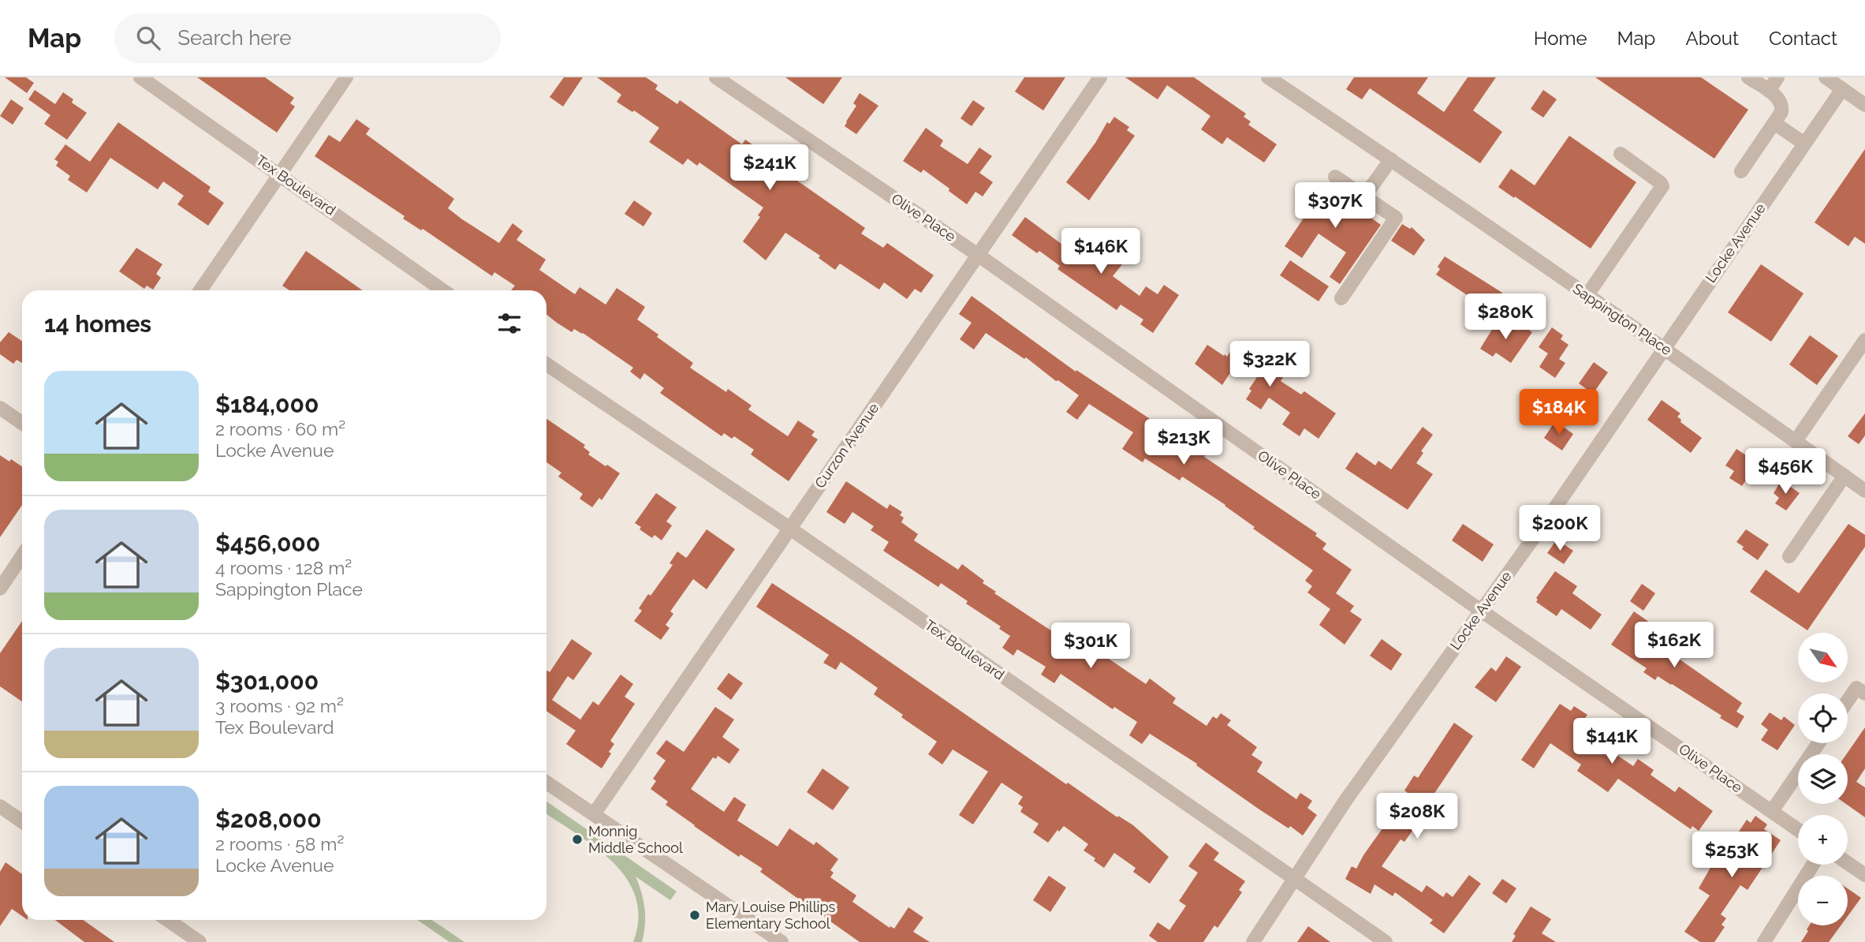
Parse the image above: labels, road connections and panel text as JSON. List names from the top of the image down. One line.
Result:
{"streets":{"street":["Tex Boulevard","Olive Place","Locke Avenue","Sappington Place","Curzon Avenue"]},"crossings":[["Tex Boulevard","Locke Avenue"],["Tex Boulevard","Curzon Avenue"],["Olive Place","Locke Avenue"],["Olive Place","Curzon Avenue"],["Locke Avenue","Sappington Place"]],"places":["Monnig Middle School","Mary Louise Phillips Elementary School"],"north":"bottom right","page":{"header":"Map","search":"Search here","nav":["Home","Map","About","Contact"],"price":["$241K","$307K","$146K","$280K","$322K","$184K","$213K","$456K","$200K","$162K","$301K","$141K","$208K","$253K"],"heading":"14 homes","list":[{"name":"$184,000","note":"2 rooms · 60 m² · Locke Avenue"},{"name":"$456,000","note":"4 rooms · 128 m² · Sappington Place"},{"name":"$301,000","note":"3 rooms · 92 m² · Tex Boulevard"},{"name":"$208,000","note":"2 rooms · 58 m² · Locke Avenue"}],"map_buttons":["+","−"]}}
